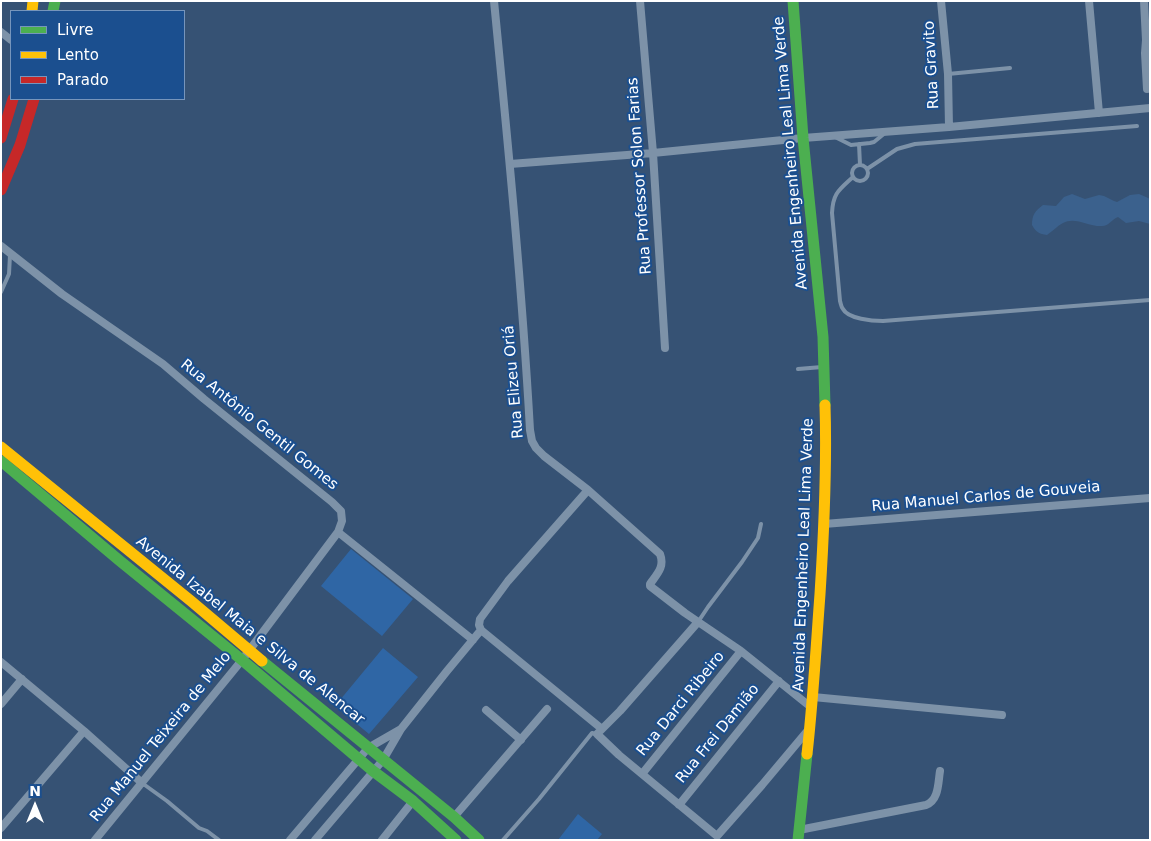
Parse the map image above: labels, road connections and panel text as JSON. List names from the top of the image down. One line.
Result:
{"streets":{"main road":["Avenida Engenheiro Leal Lima Verde","Avenida Izabel Maia e Silva de Alencar"],"street":["Rua Gravito","Rua Professor Solon Farias","Rua Elizeu Oriá","Rua Antônio Gentil Gomes","Rua Manuel Carlos de Gouveia","Rua Darci Ribeiro","Rua Frei Damião","Rua Manuel Teixeira de Melo"]},"crossings":[["Avenida Engenheiro Leal Lima Verde","Rua Manuel Carlos de Gouveia"],["Rua Antônio Gentil Gomes","Rua Manuel Teixeira de Melo"],["Avenida Izabel Maia e Silva de Alencar","Rua Manuel Teixeira de Melo"]],"legend":["Livre","Lento","Parado"],"north":"top"}
